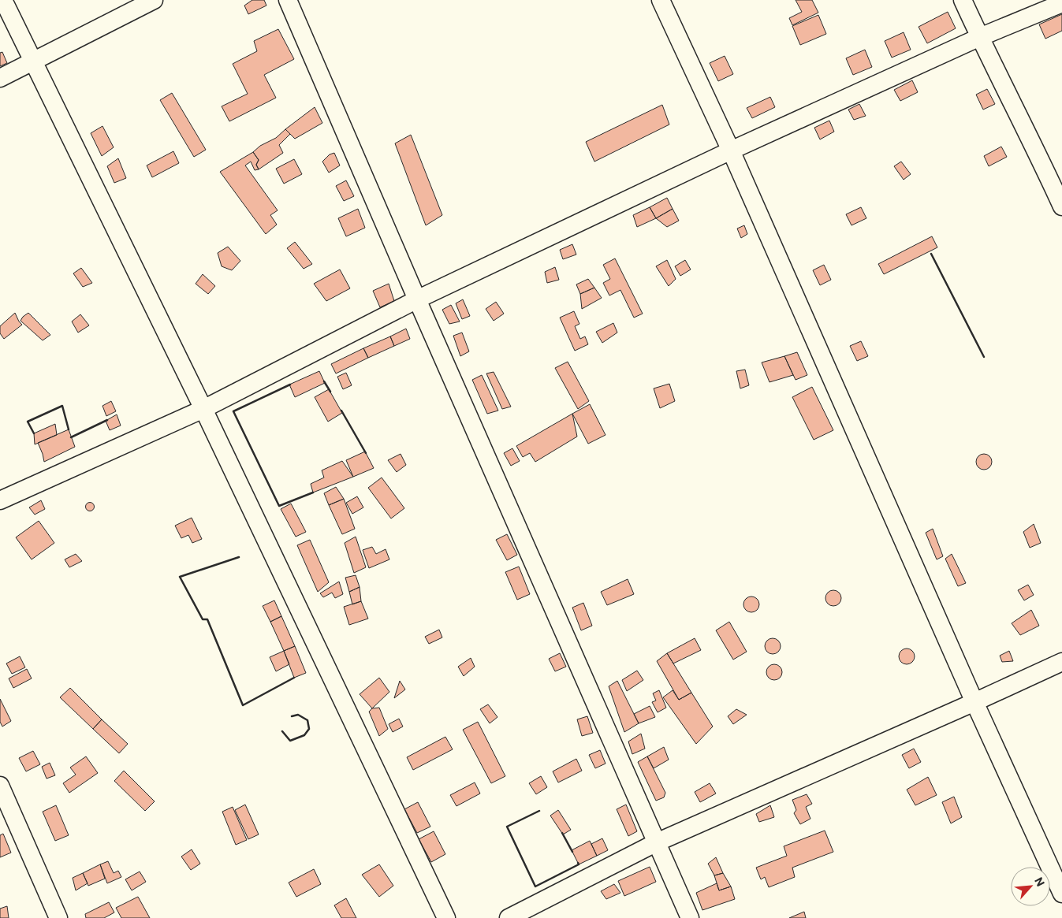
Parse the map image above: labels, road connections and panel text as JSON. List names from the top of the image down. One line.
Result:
{"north":"top right"}
